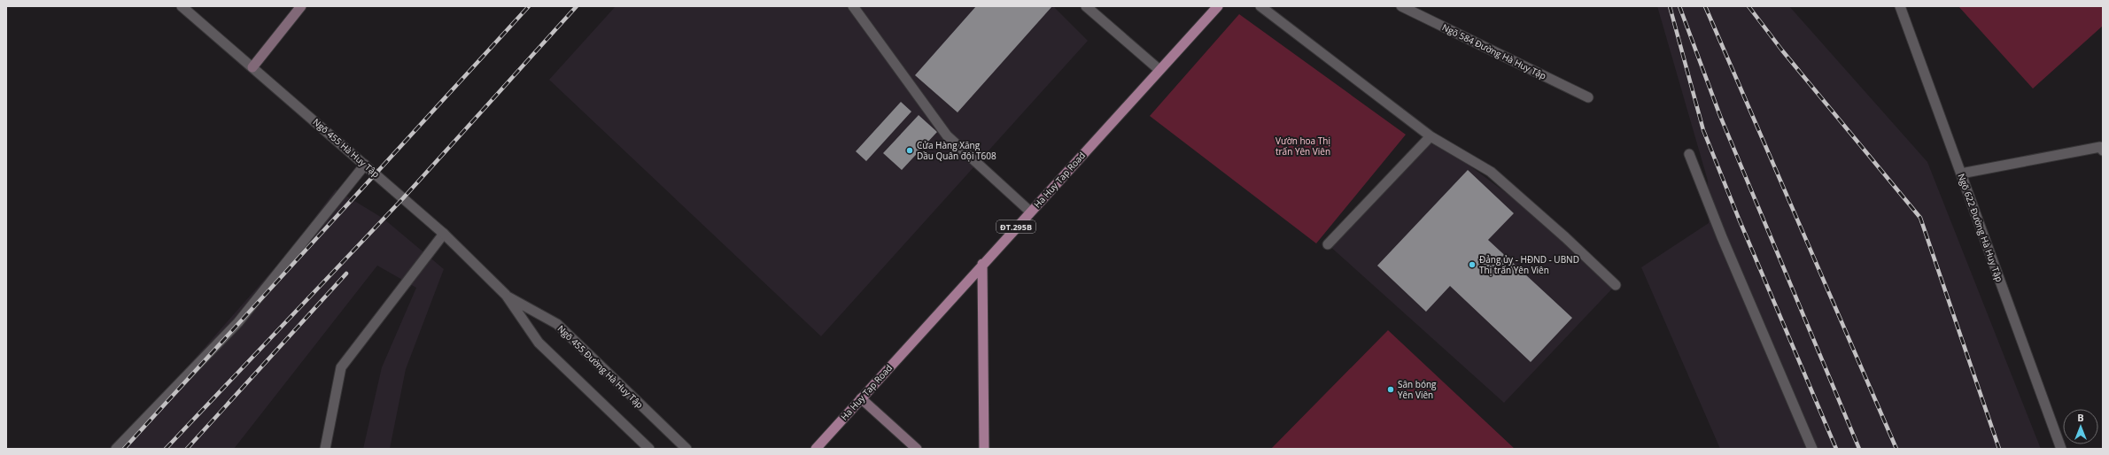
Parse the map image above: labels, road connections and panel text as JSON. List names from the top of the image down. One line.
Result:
{"streets":{"main road":["Ha Huy Tap Road","ĐT.295B"],"street":["Ngõ 584 Đường Hà Huy Tập","Ngõ 455 Hà Huy Tập","Ngõ 622 Đường Hà Huy Tập","Ngõ 455 Đường Hà Huy Tập"]},"crossings":[["Ngõ 455 Hà Huy Tập","Ngõ 455 Đường Hà Huy Tập"]],"parks":["Vườn hoa Thị trấn Yên Viên"],"places":["Cửa Hàng Xăng Dầu Quân đội T608","Đảng ủy - HĐND - UBND Thị trấn Yên Viên","Sân bóng Yên Viên"],"north":"top"}
